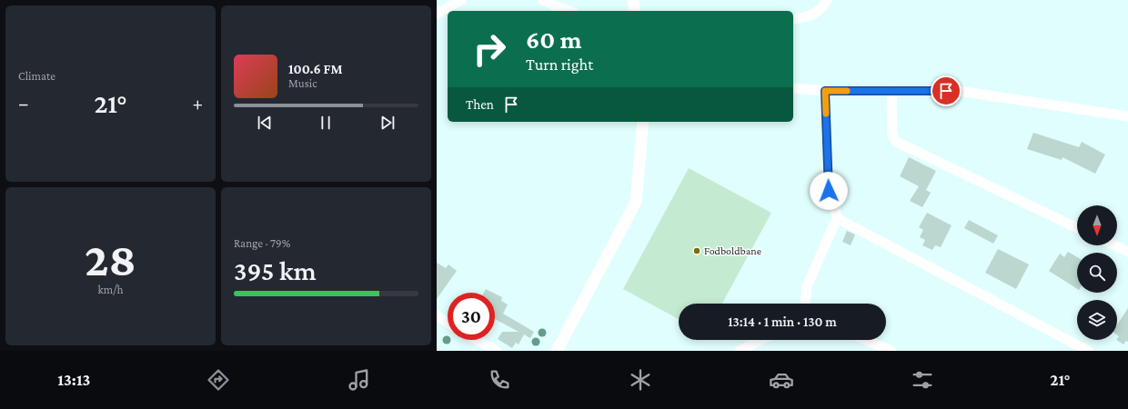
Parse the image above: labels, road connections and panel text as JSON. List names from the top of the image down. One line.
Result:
{"places":["Fodboldbane"],"north":"bottom","page":{"tile":["Climate",["28","km/h"],["Range · 79%","395 km"]],"turn":["60 m","Turn right"],"song":["100.6 FM","Music"],"then":"Then","heat":["−","21°","+"],"limit":"30","trip":"13:14 · 1 min · 130 m","tabs":["13:13","21°"]}}
